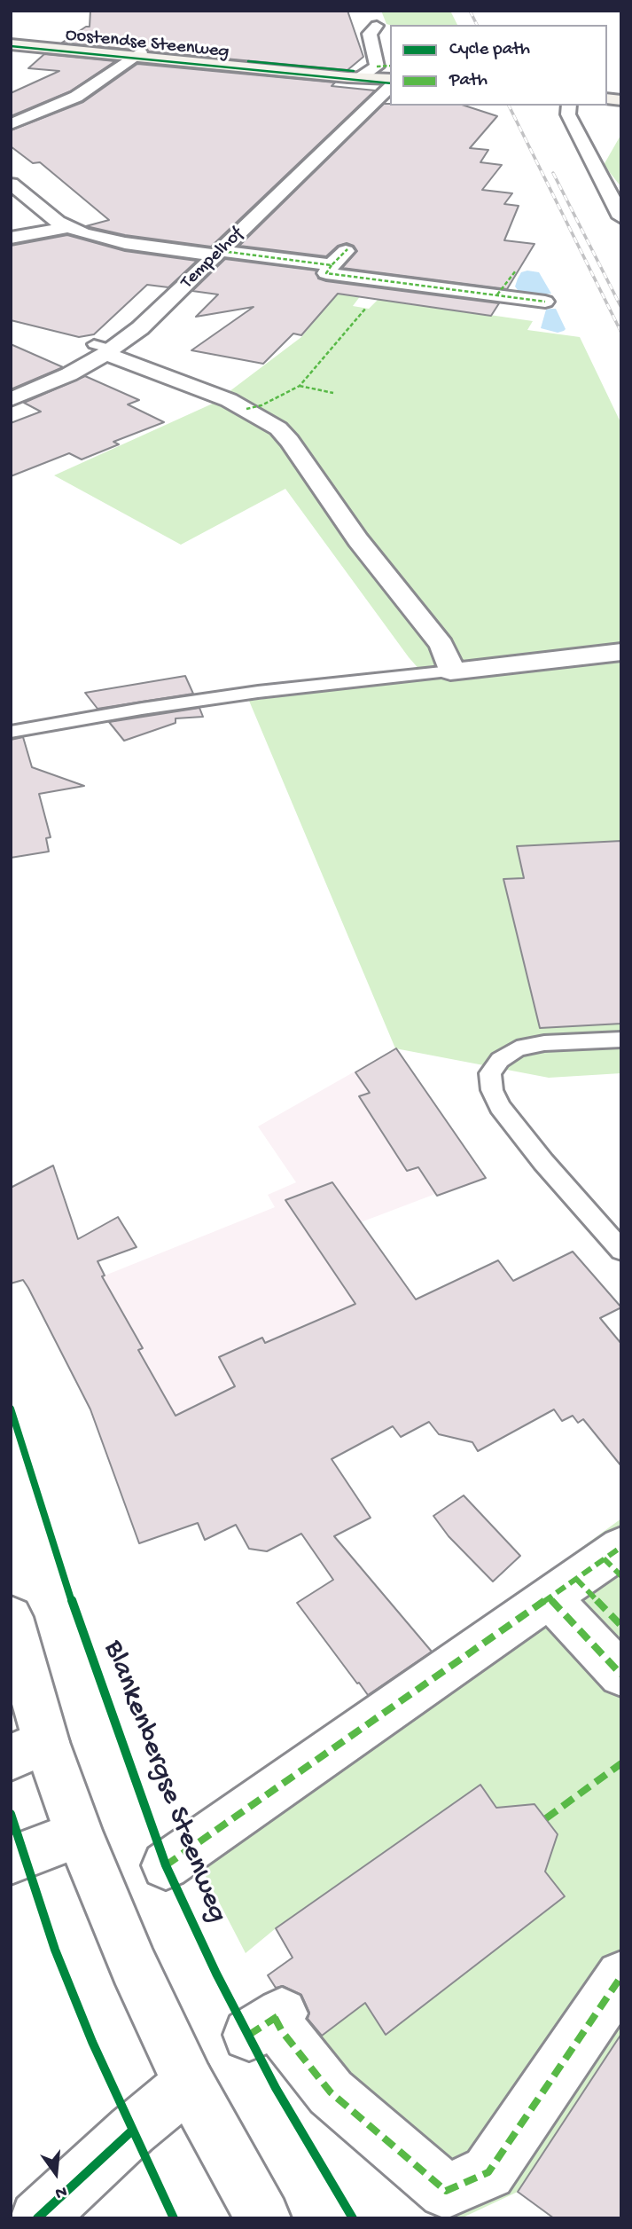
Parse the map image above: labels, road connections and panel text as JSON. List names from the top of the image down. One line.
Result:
{"streets":{"main road":["Oostendse Steenweg"],"street":["Tempelhof"],"cycle path":["Blankenbergse Steenweg"]},"legend":["Cycle path","Path"],"north":"bottom"}
